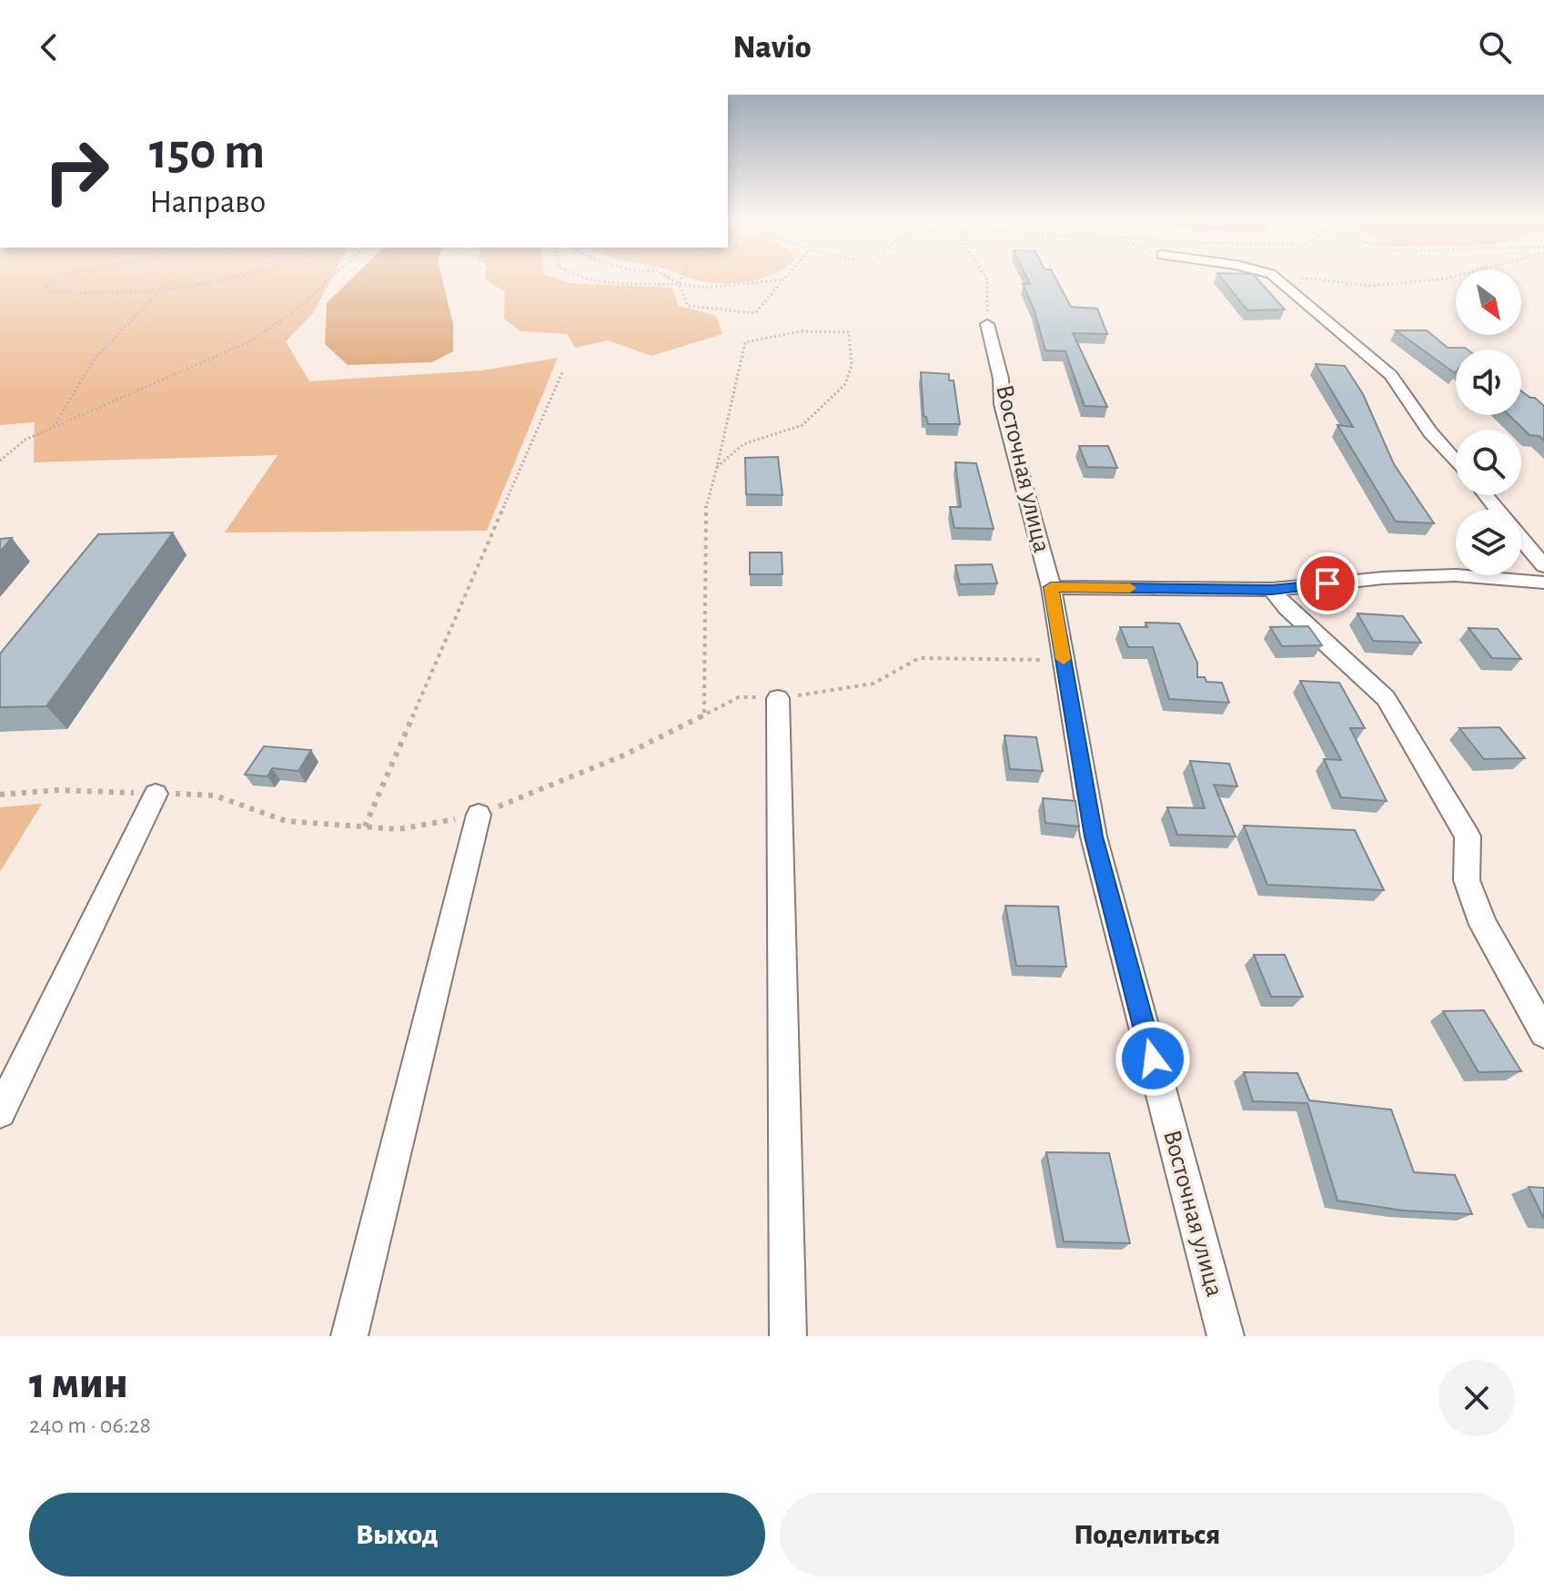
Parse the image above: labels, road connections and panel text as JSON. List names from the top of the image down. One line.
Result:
{"streets":{"street":["Восточная улица"]},"north":"bottom right","page":{"header":"Navio","turn":["150 m","Направо"],"heading":["1 мин","240 m · 06:28"],"buttons":["Выход","Поделиться"]}}
